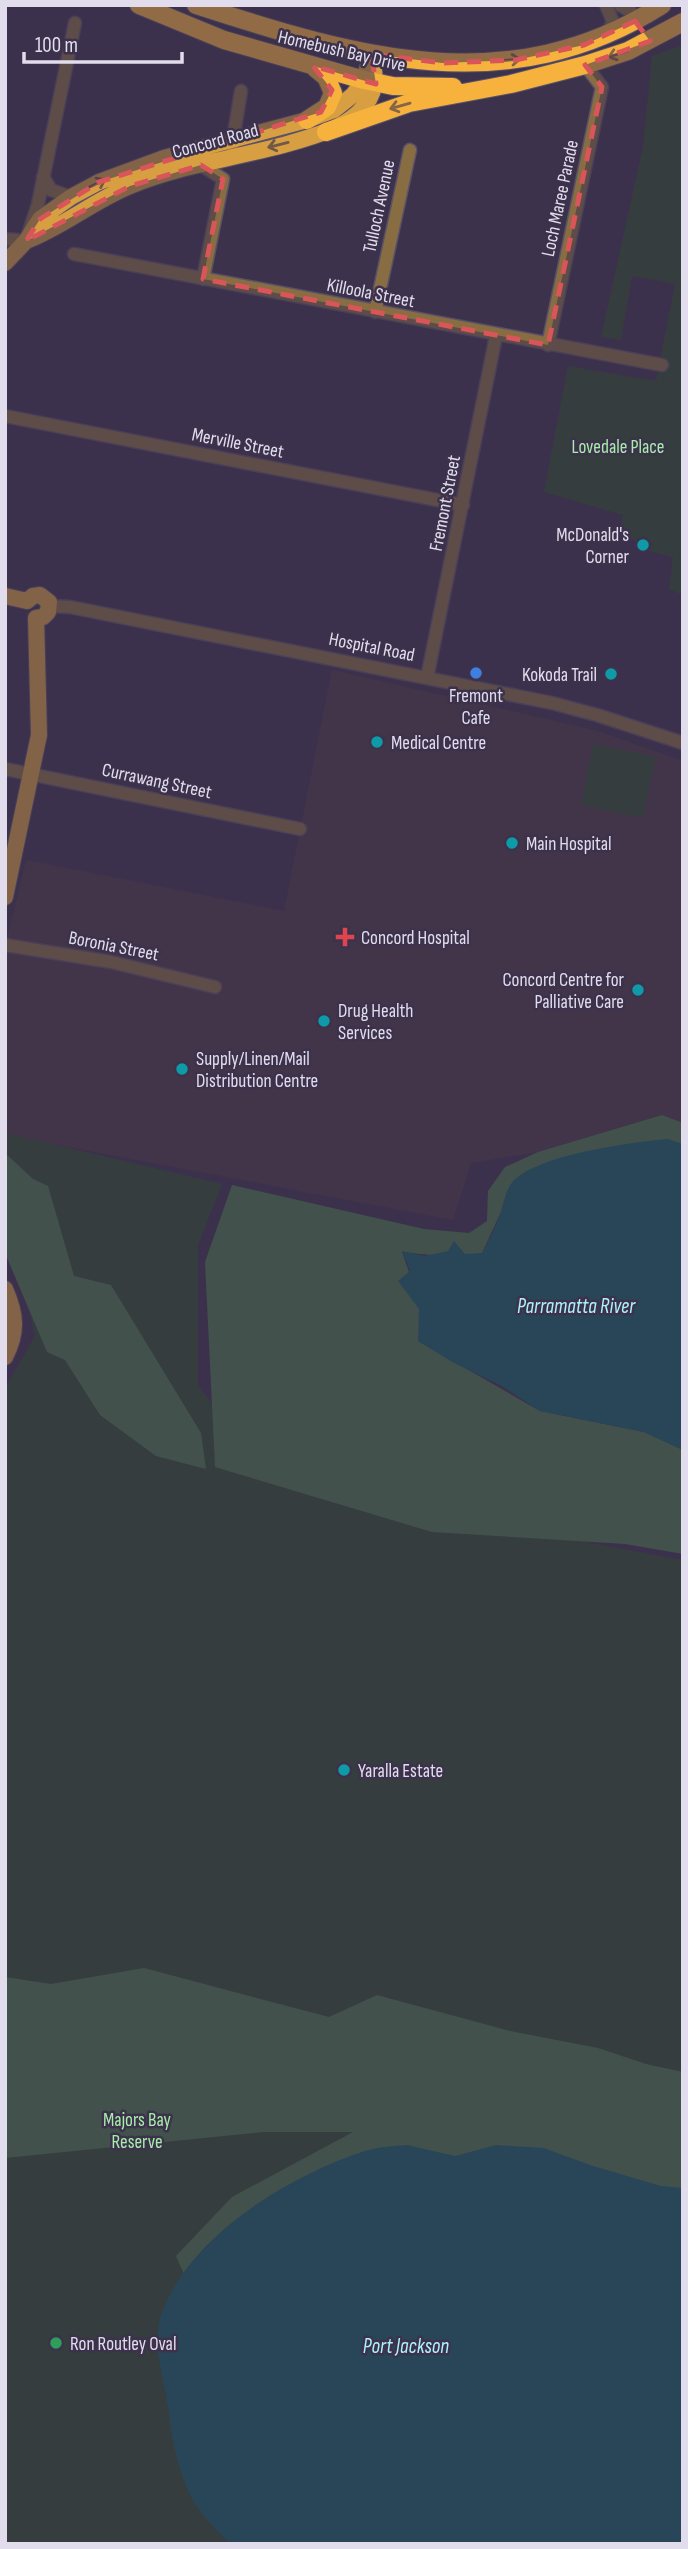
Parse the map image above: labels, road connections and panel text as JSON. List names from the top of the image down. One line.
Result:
{"streets":{"highway":["Homebush Bay Drive"],"main road":["Concord Road"],"street":["Loch Maree Parade","Tulloch Avenue","Killoola Street","Merville Street","Fremont Street","Hospital Road","Currawang Street","Boronia Street"]},"crossings":[["Homebush Bay Drive","Concord Road"],["Loch Maree Parade","Killoola Street"],["Tulloch Avenue","Killoola Street"],["Killoola Street","Fremont Street"],["Merville Street","Fremont Street"],["Fremont Street","Hospital Road"]],"water":["Parramatta River","Port Jackson"],"parks":["Lovedale Place","Majors Bay Reserve"],"places":{"other":["McDonald's Corner","Fremont Cafe","Kokoda Trail","Medical Centre","Main Hospital","Concord Centre for Palliative Care","Drug Health Services","Supply/Linen/Mail Distribution Centre","Yaralla Estate","Ron Routley Oval"],"health":["Concord Hospital"]},"scale_bar":"100 m"}
